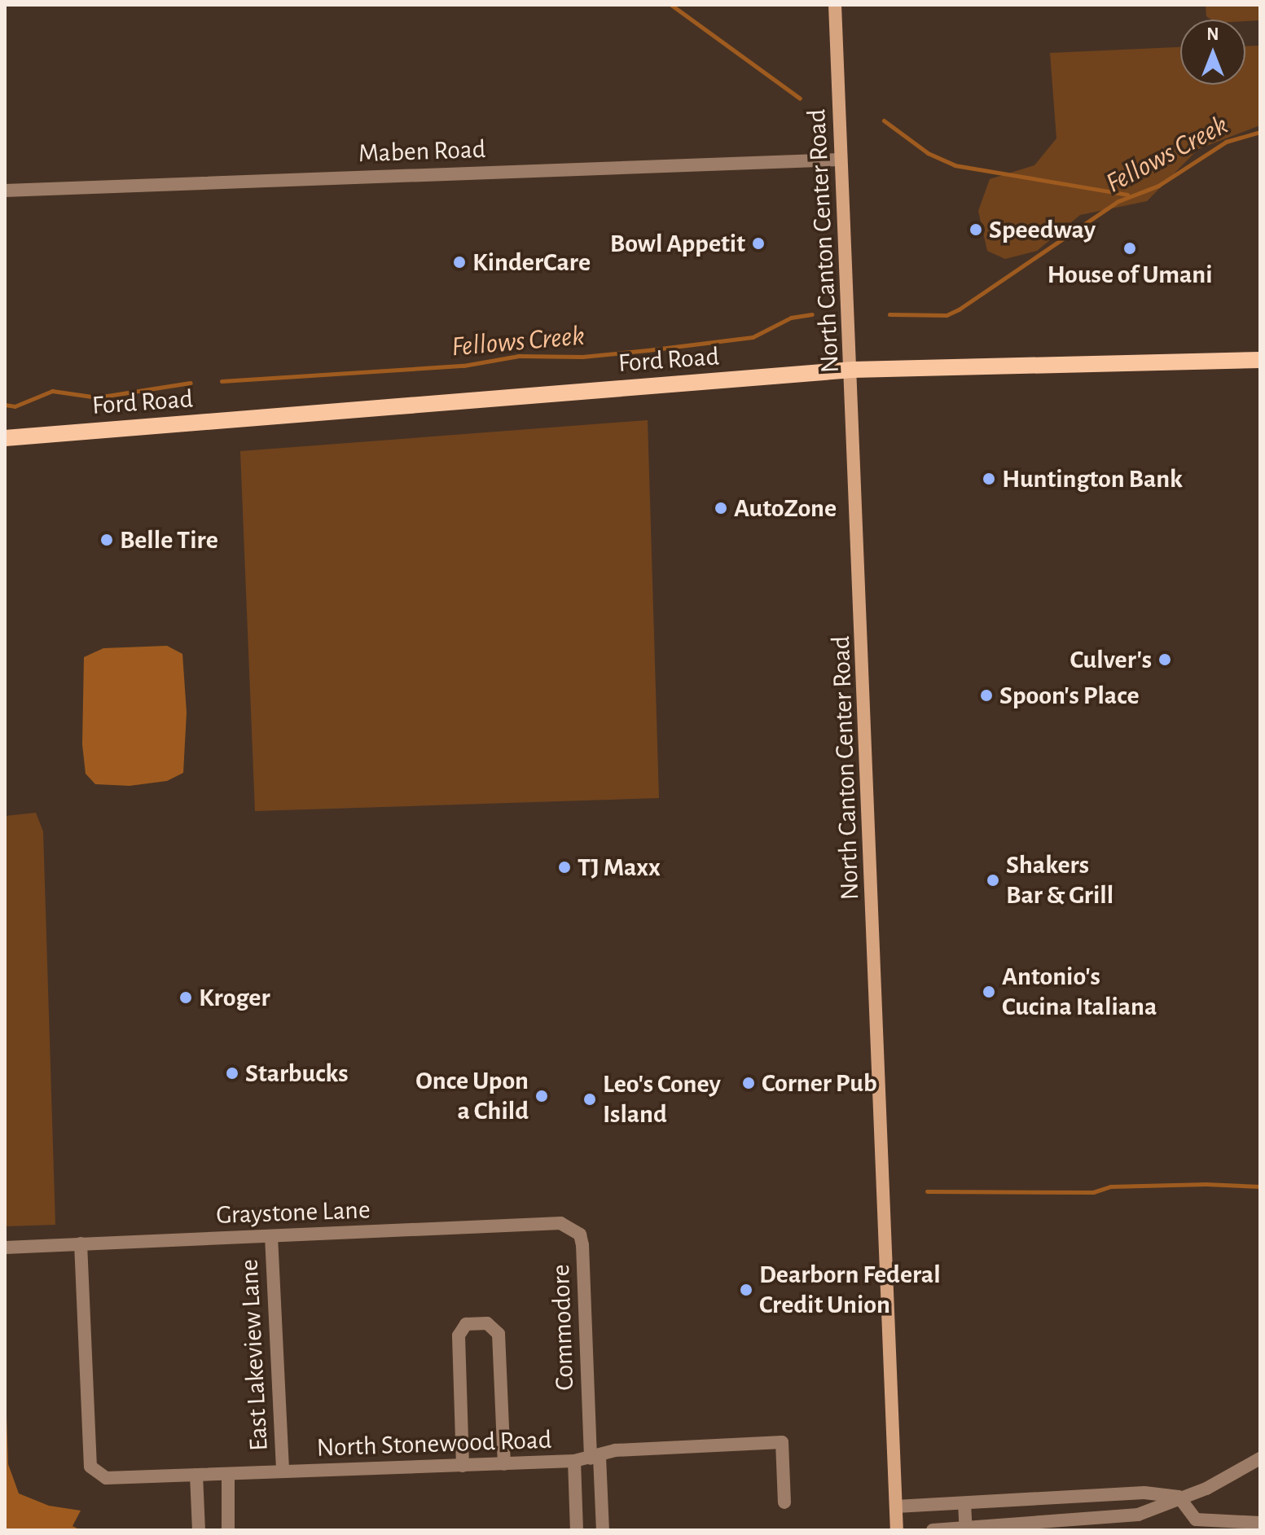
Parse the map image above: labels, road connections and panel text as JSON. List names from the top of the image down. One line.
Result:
{"streets":{"main road":["North Canton Center Road","Ford Road"],"street":["Maben Road","Graystone Lane","Commodore","East Lakeview Lane","North Stonewood Road"]},"crossings":[["Maben Road","North Canton Center Road"],["North Canton Center Road","Ford Road"],["Graystone Lane","Commodore"],["Graystone Lane","East Lakeview Lane"],["Graystone Lane","North Stonewood Road"],["Commodore","North Stonewood Road"],["East Lakeview Lane","North Stonewood Road"]],"water":["Fellows Creek"],"places":["Speedway","Bowl Appetit","House of Umani","KinderCare","Huntington Bank","AutoZone","Belle Tire","Culver's","Spoon's Place","TJ Maxx","Shakers Bar & Grill","Antonio's Cucina Italiana","Kroger","Starbucks","Corner Pub","Once Upon a Child","Leo's Coney Island","Dearborn Federal Credit Union"],"north":"top"}
